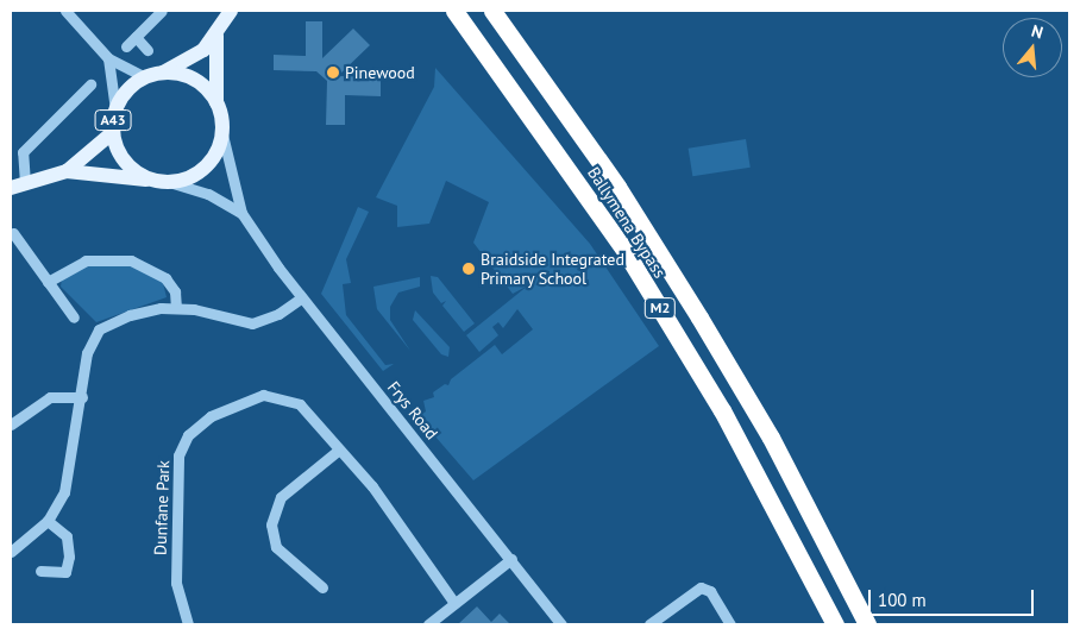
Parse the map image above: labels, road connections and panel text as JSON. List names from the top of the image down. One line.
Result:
{"streets":{"highway":["Ballymena Bypass","M2"],"main road":["A43"],"street":["Frys Road","Dunfane Park"]},"crossings":[["A43","Frys Road"]],"places":["Pinewood","Braidside Integrated Primary School"],"scale_bar":"100 m","north":"top"}
